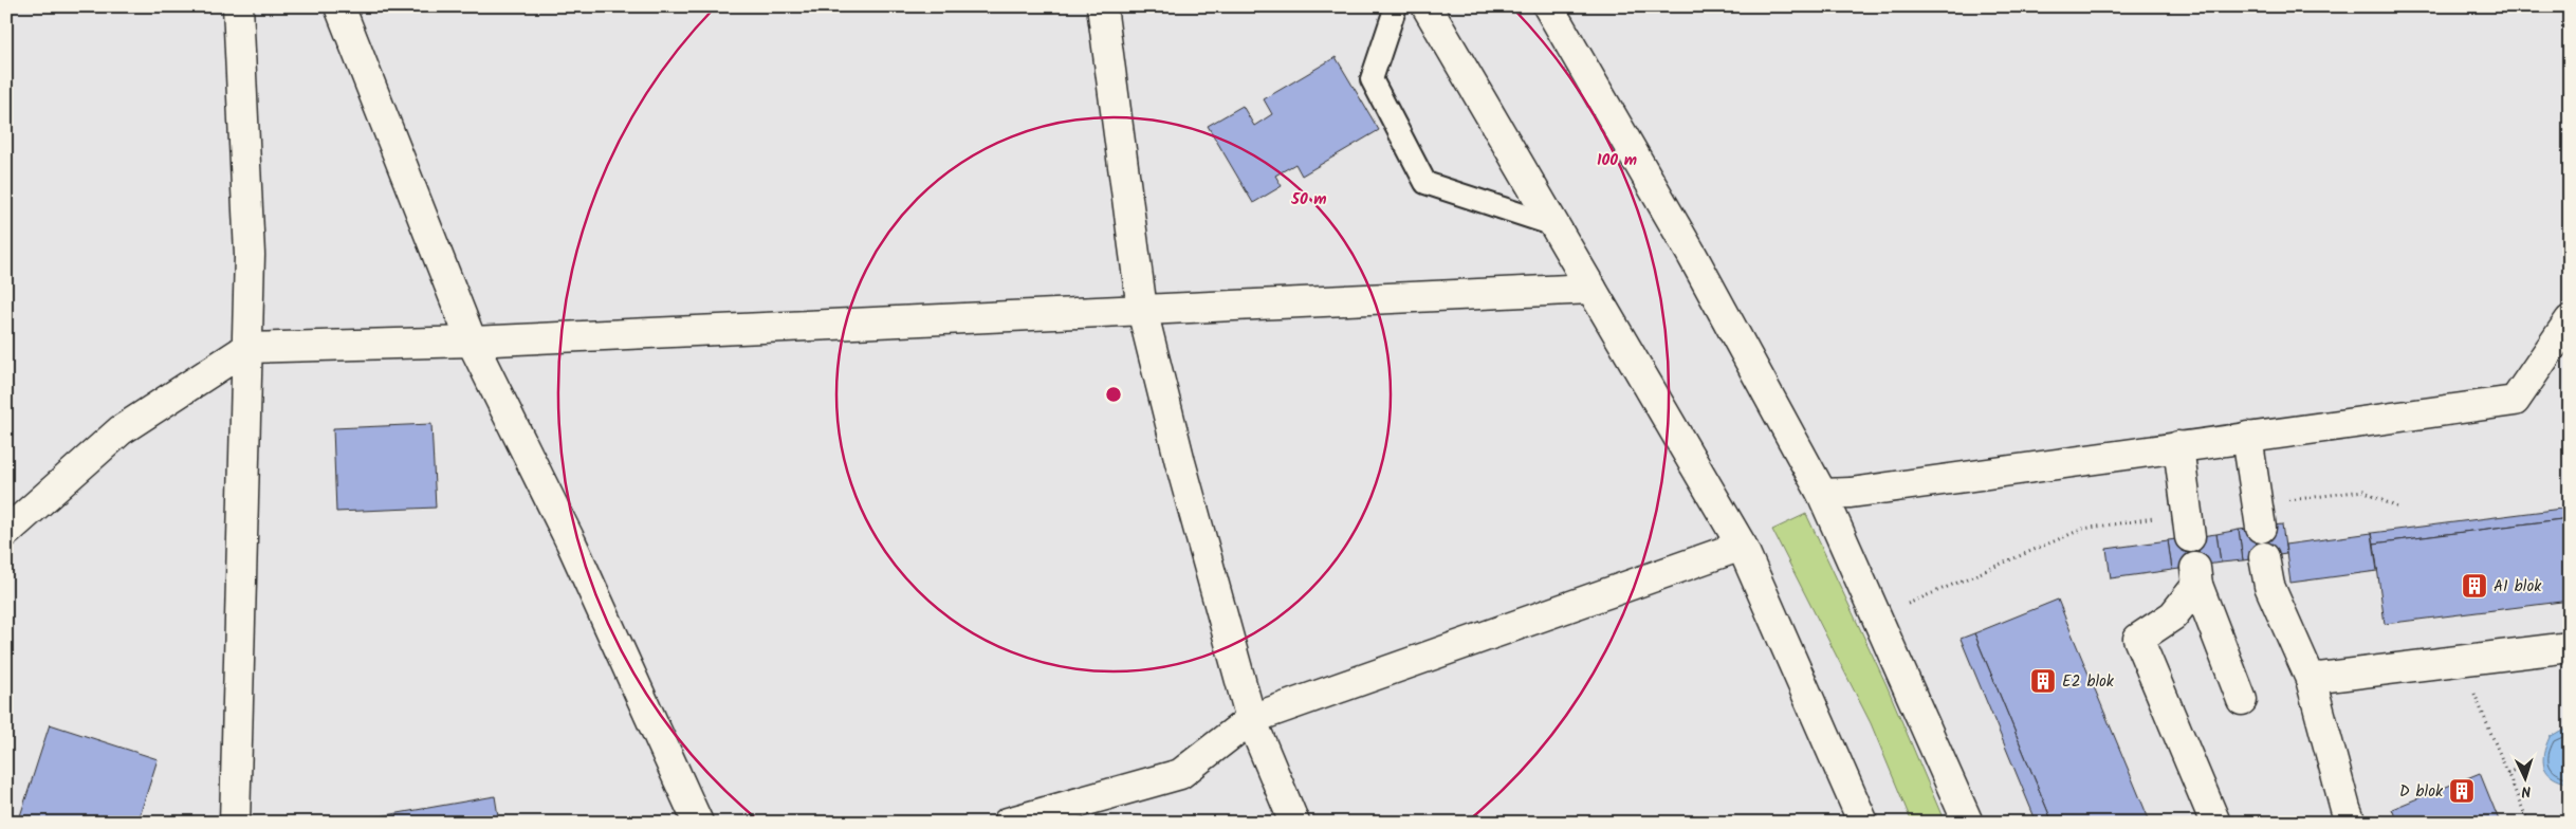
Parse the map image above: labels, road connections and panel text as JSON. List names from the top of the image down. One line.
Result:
{"places":{"building":["A1 blok","E2 blok","D blok"]},"north":"bottom","rings":["100 m","50 m"]}
